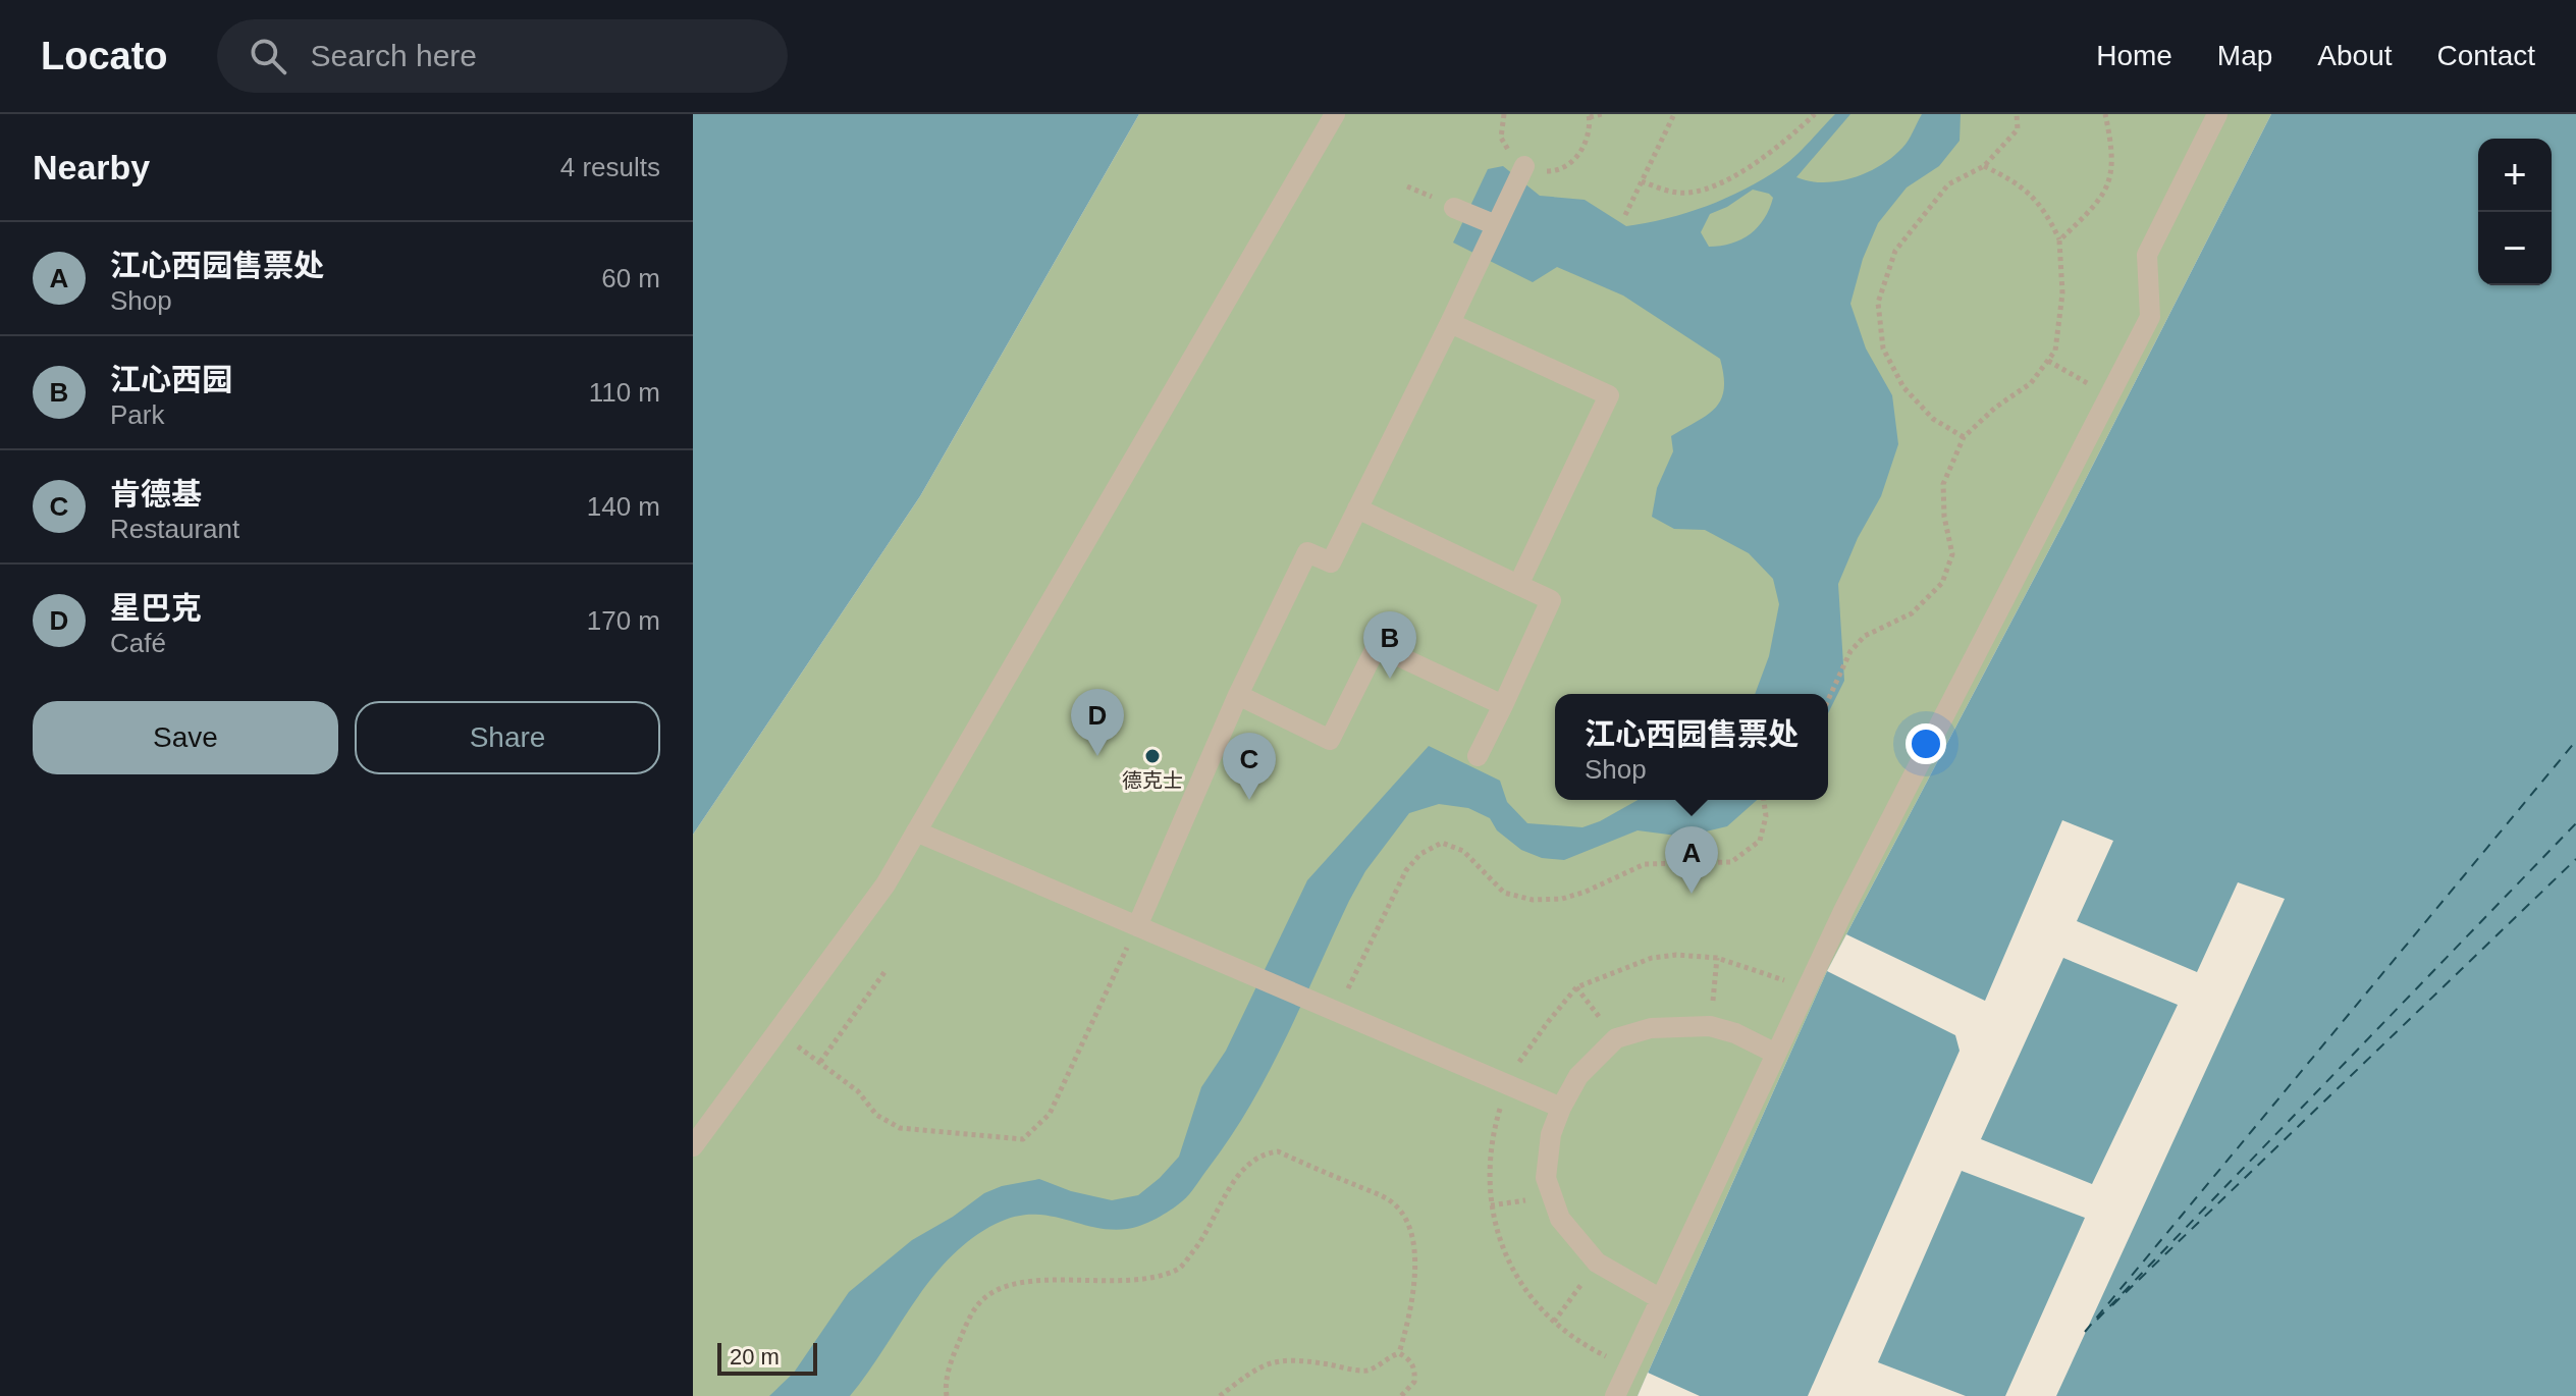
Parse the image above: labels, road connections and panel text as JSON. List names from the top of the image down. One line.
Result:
{"places":["德克士"],"scale_bar":"20 m","page":{"header":"Locato","search":"Search here","nav":["Home","Map","About","Contact"],"heading":["Nearby","4 results"],"map_buttons":["+","−"],"list":[{"mark":"A","name":"江心西园售票处","note":"Shop","value":"60 m"},{"mark":"B","name":"江心西园","note":"Park","value":"110 m"},{"mark":"C","name":"肯德基","note":"Restaurant","value":"140 m"},{"mark":"D","name":"星巴克","note":"Café","value":"170 m"}],"pins":["B","D","C","A"],"buttons":["Save","Share"],"popup":["江心西园售票处","Shop"],"scale":"20 m"}}
